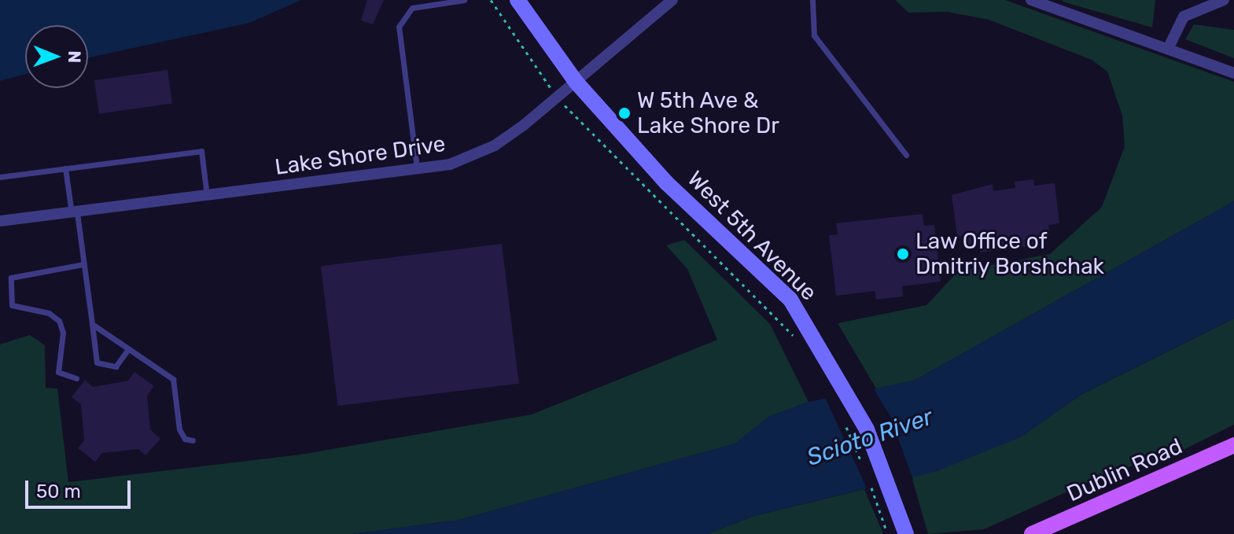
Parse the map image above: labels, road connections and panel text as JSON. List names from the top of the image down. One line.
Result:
{"streets":{"main road":["West 5th Avenue","Dublin Road"],"street":["Lake Shore Drive"]},"crossings":[["Lake Shore Drive","West 5th Avenue"]],"water":["Scioto River"],"places":["W 5th Ave & Lake Shore Dr","Law Office of Dmitriy Borshchak"],"scale_bar":"50 m","north":"right"}
